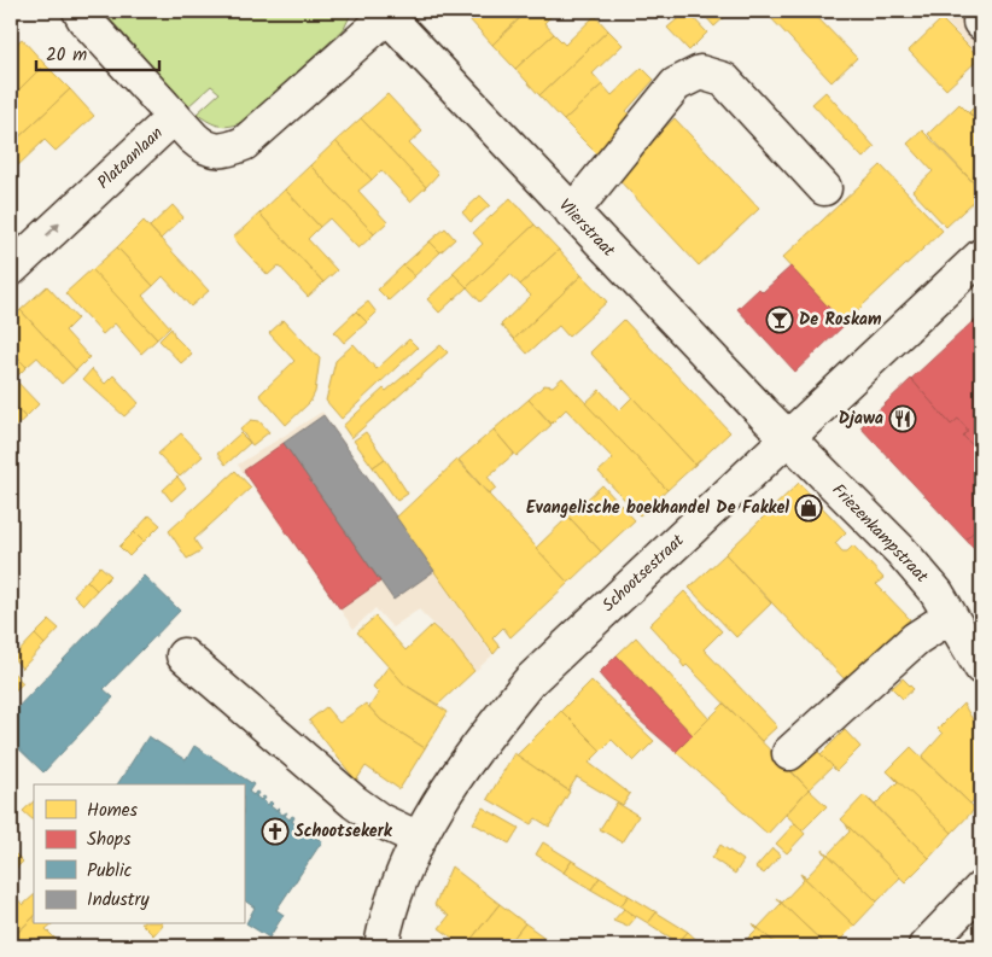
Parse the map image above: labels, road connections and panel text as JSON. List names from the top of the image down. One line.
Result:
{"streets":{"street":["Plataanlaan","Vlierstraat","Friezenkampstraat","Schootsestraat"]},"crossings":[["Plataanlaan","Vlierstraat"],["Vlierstraat","Friezenkampstraat"],["Vlierstraat","Schootsestraat"],["Friezenkampstraat","Schootsestraat"]],"one_way":["Plataanlaan"],"places":{"bar":["De Roskam"],"restaurant":["Djawa"],"shop":["Evangelische boekhandel De Fakkel"],"church":["Schootsekerk"]},"legend":["Homes","Shops","Public","Industry"],"scale_bar":"20 m"}
